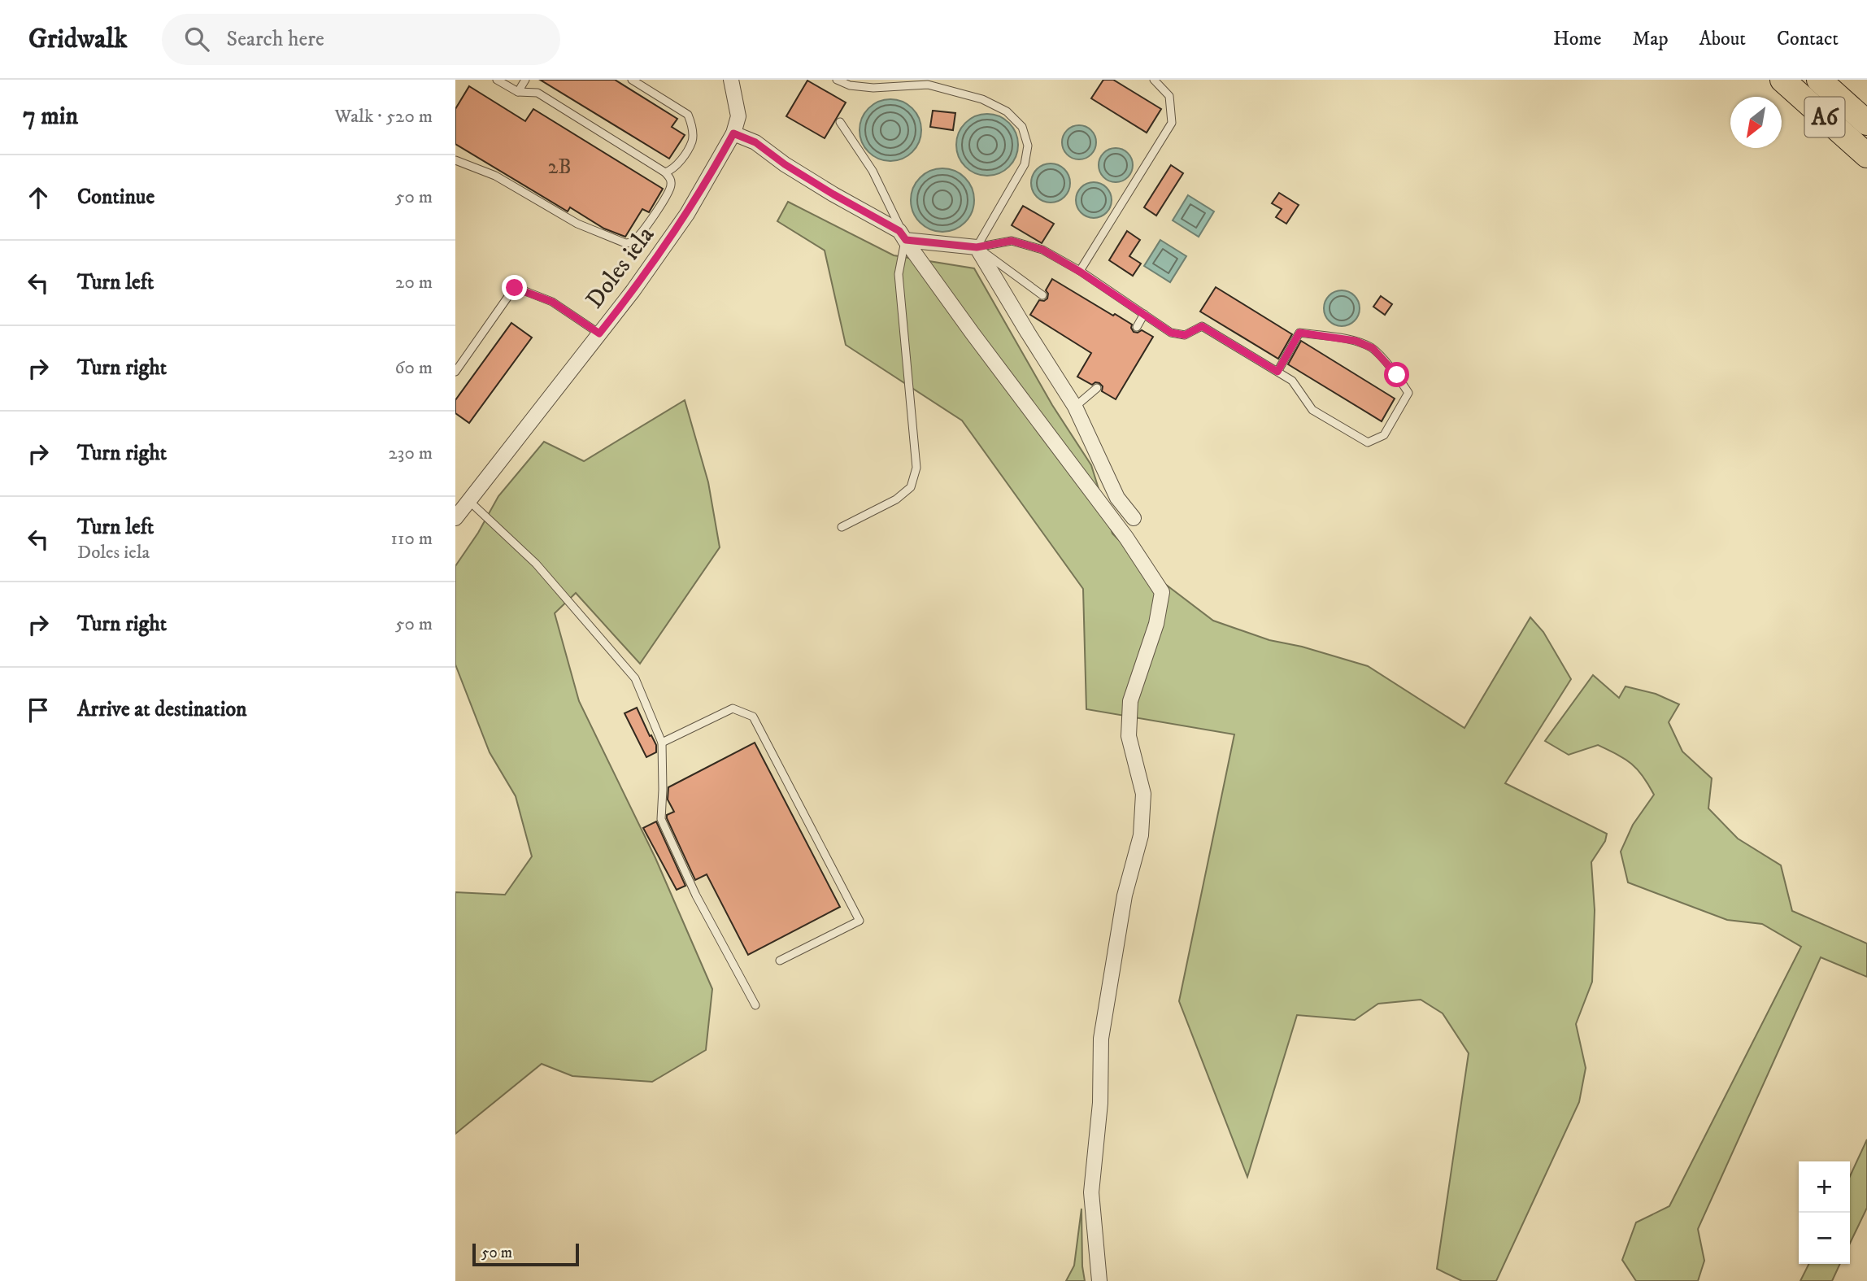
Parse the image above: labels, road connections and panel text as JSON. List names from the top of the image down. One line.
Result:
{"streets":{"highway":["A6"],"street":["Doles iela"]},"house_numbers":["2B"],"scale_bar":"50 m","north":"bottom left","page":{"header":"Gridwalk","search":"Search here","nav":["Home","Map","About","Contact"],"heading":["7 min","Walk · 520 m"],"list":[["Continue","50 m"],["Turn left","20 m"],["Turn right","60 m"],["Turn right","230 m"],["Turn left","Doles iela","110 m"],["Turn right","50 m"],"Arrive at destination"],"map_buttons":["+","−"],"scale":"50 m"}}
